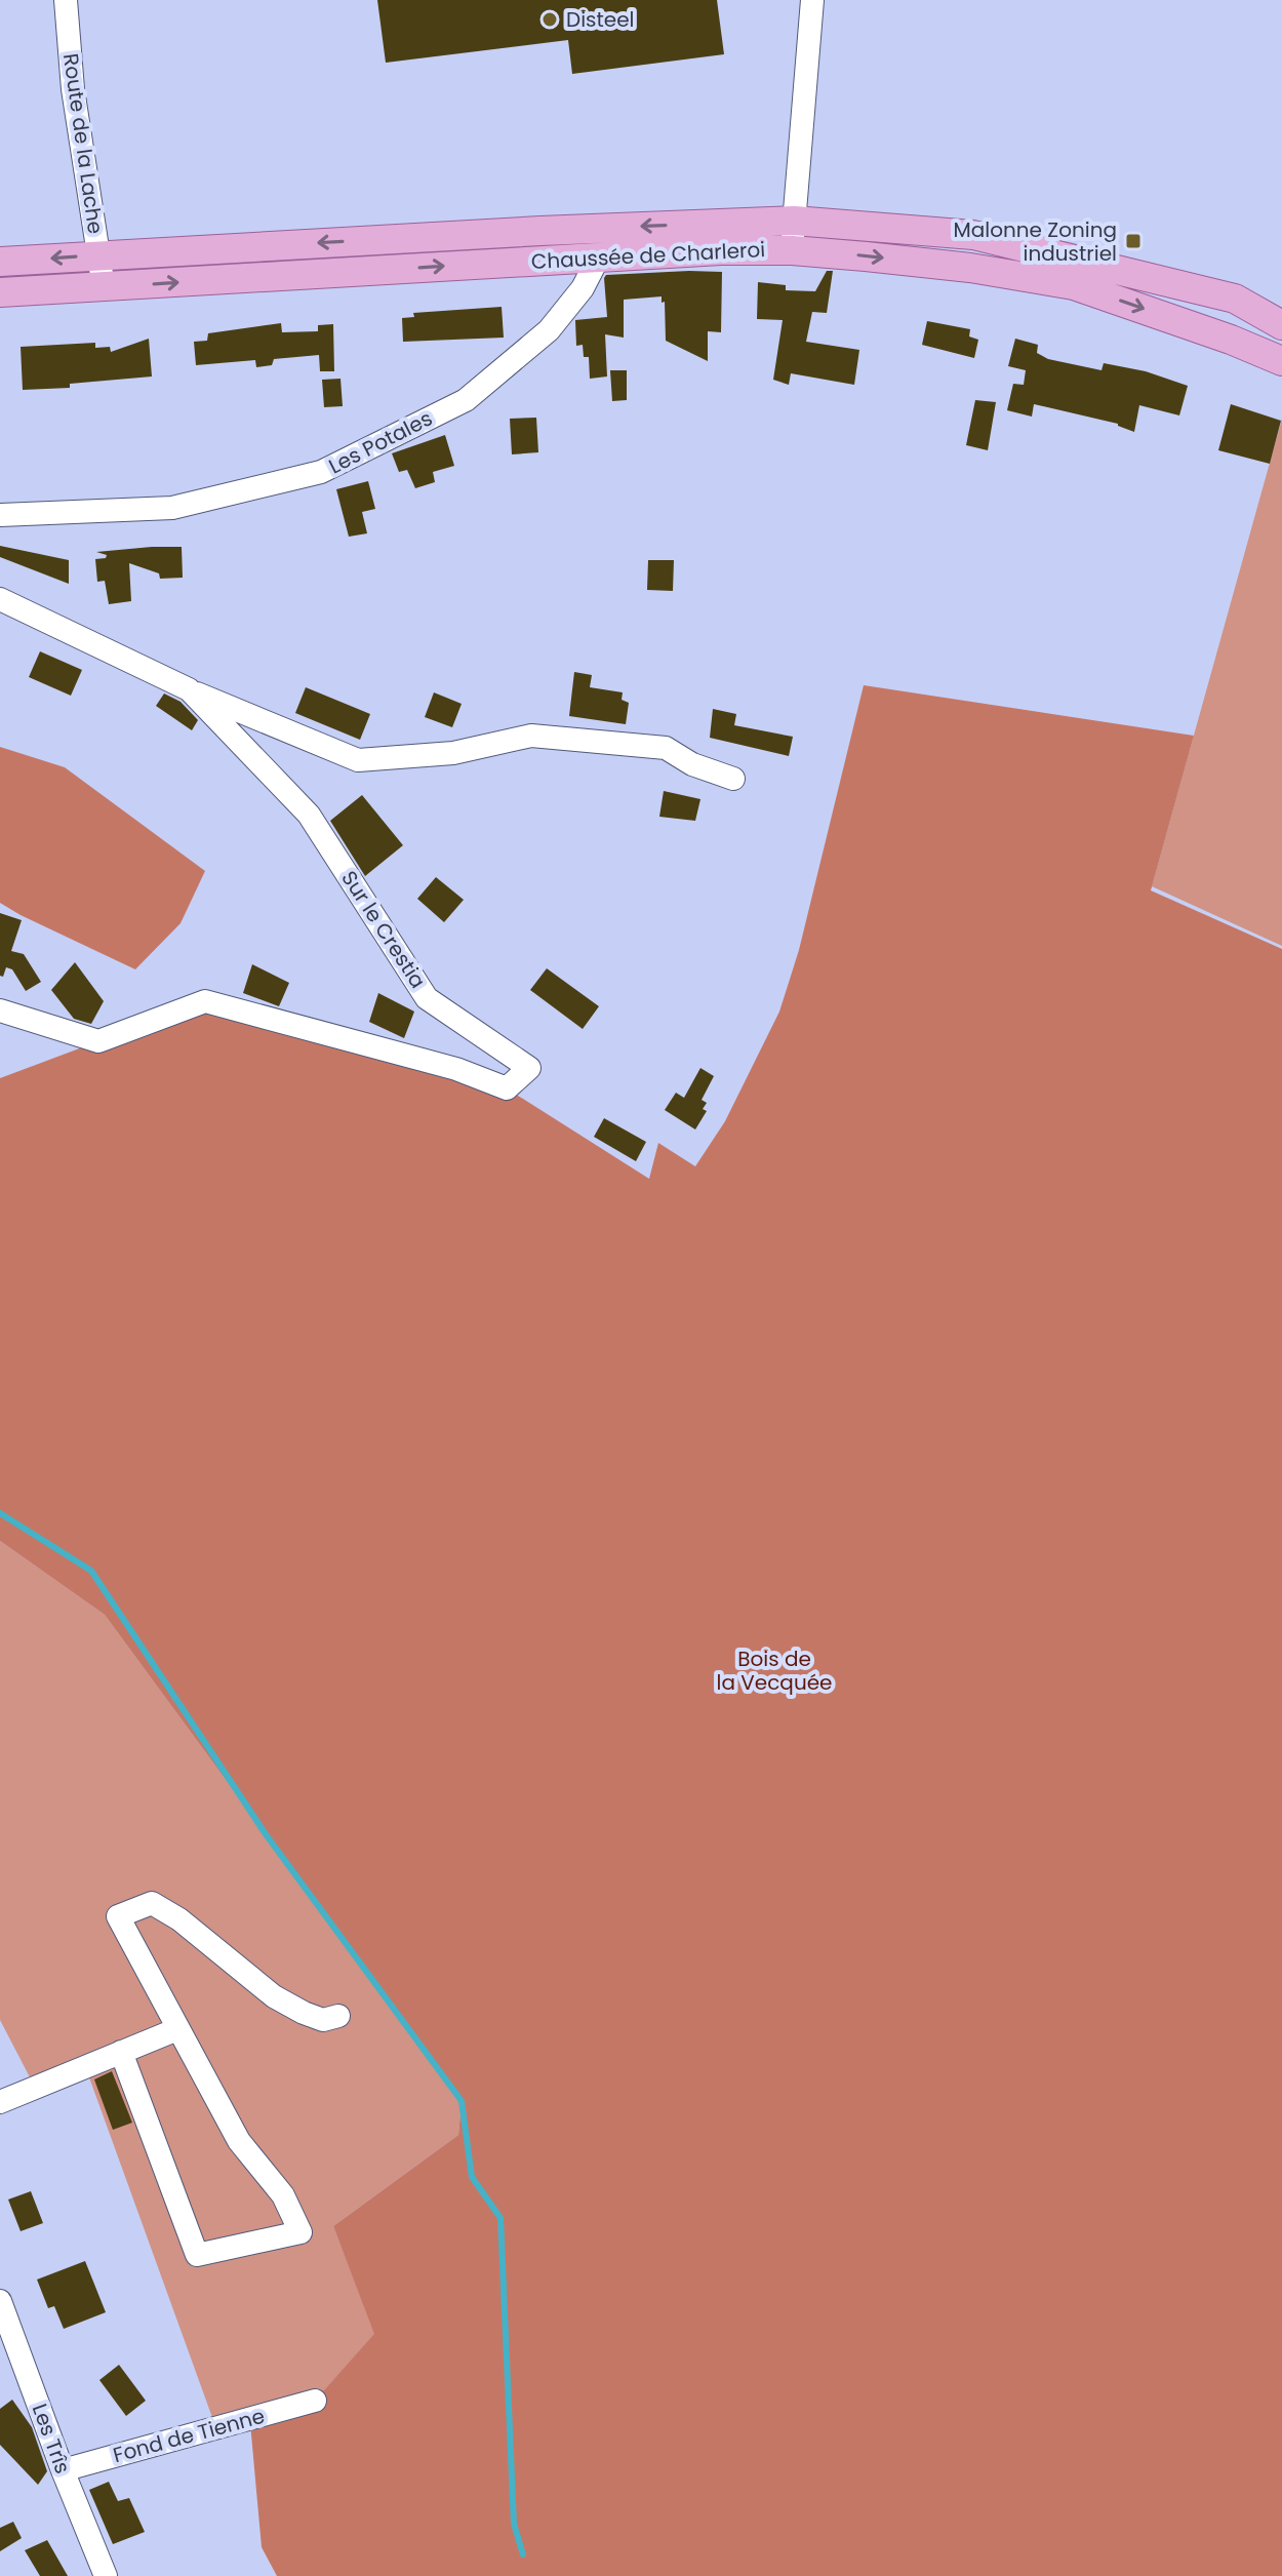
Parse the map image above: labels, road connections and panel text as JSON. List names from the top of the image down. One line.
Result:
{"streets":{"main road":["Chaussée de Charleroi"],"street":["Route de la Lache","Les Potales","Sur le Crestia","Fond de Tienne","Les Trîs"]},"crossings":[["Route de la Lache","Chaussée de Charleroi"],["Chaussée de Charleroi","Les Potales"],["Fond de Tienne","Les Trîs"]],"parks":["Bois de la Vecquée"],"places":{"other":["Disteel"],"transit":["Malonne Zoning industriel"]}}
